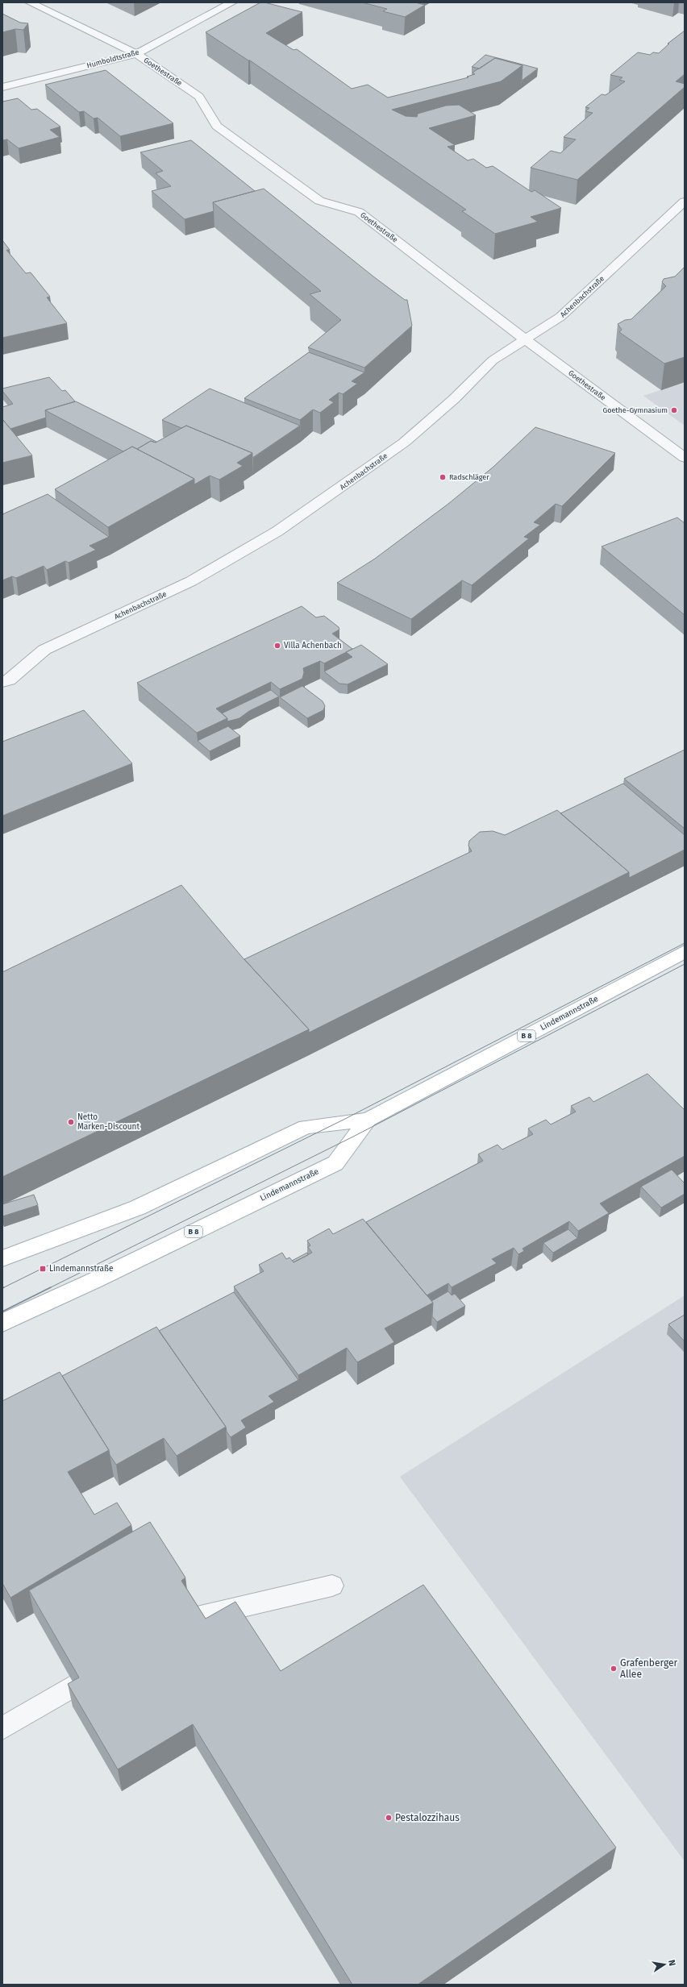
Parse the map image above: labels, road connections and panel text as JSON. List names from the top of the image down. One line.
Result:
{"streets":{"main road":["Lindemannstraße","B 8"],"street":["Humboldtstraße","Goethestraße","Achenbachstraße"]},"crossings":[["Humboldtstraße","Goethestraße"],["Goethestraße","Achenbachstraße"]],"places":{"other":["Goethe-Gymnasium","Radschläger","Villa Achenbach","Netto Marken-Discount","Grafenberger Allee","Pestalozzihaus"],"transit":["Lindemannstraße"]},"north":"right"}
